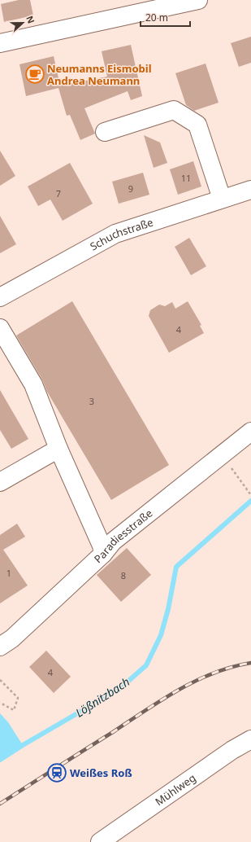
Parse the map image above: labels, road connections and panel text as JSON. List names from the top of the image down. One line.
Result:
{"streets":{"street":["Schuchstraße","Paradiesstraße","Mühlweg"]},"water":["Lößnitzbach"],"places":{"cafe":["Neumanns Eismobil Andrea Neumann"],"station":["Weißes Roß"]},"house_numbers":["11","9","7","4","3","1","8","4"],"scale_bar":"20 m","north":"right"}
